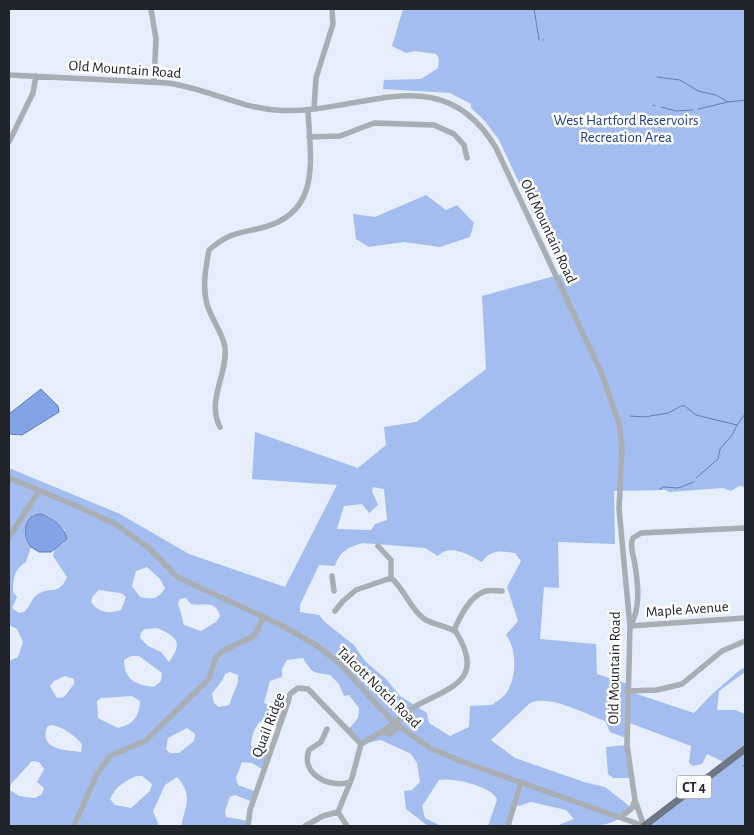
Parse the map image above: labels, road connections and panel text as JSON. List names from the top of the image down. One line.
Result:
{"streets":{"main road":["CT 4"],"street":["Old Mountain Road","Maple Avenue","Talcott Notch Road","Quail Ridge"]},"crossings":[["Old Mountain Road","Maple Avenue"],["Old Mountain Road","Talcott Notch Road"],["Old Mountain Road","CT 4"],["Talcott Notch Road","CT 4"]],"parks":["West Hartford Reservoirs Recreation Area"]}
